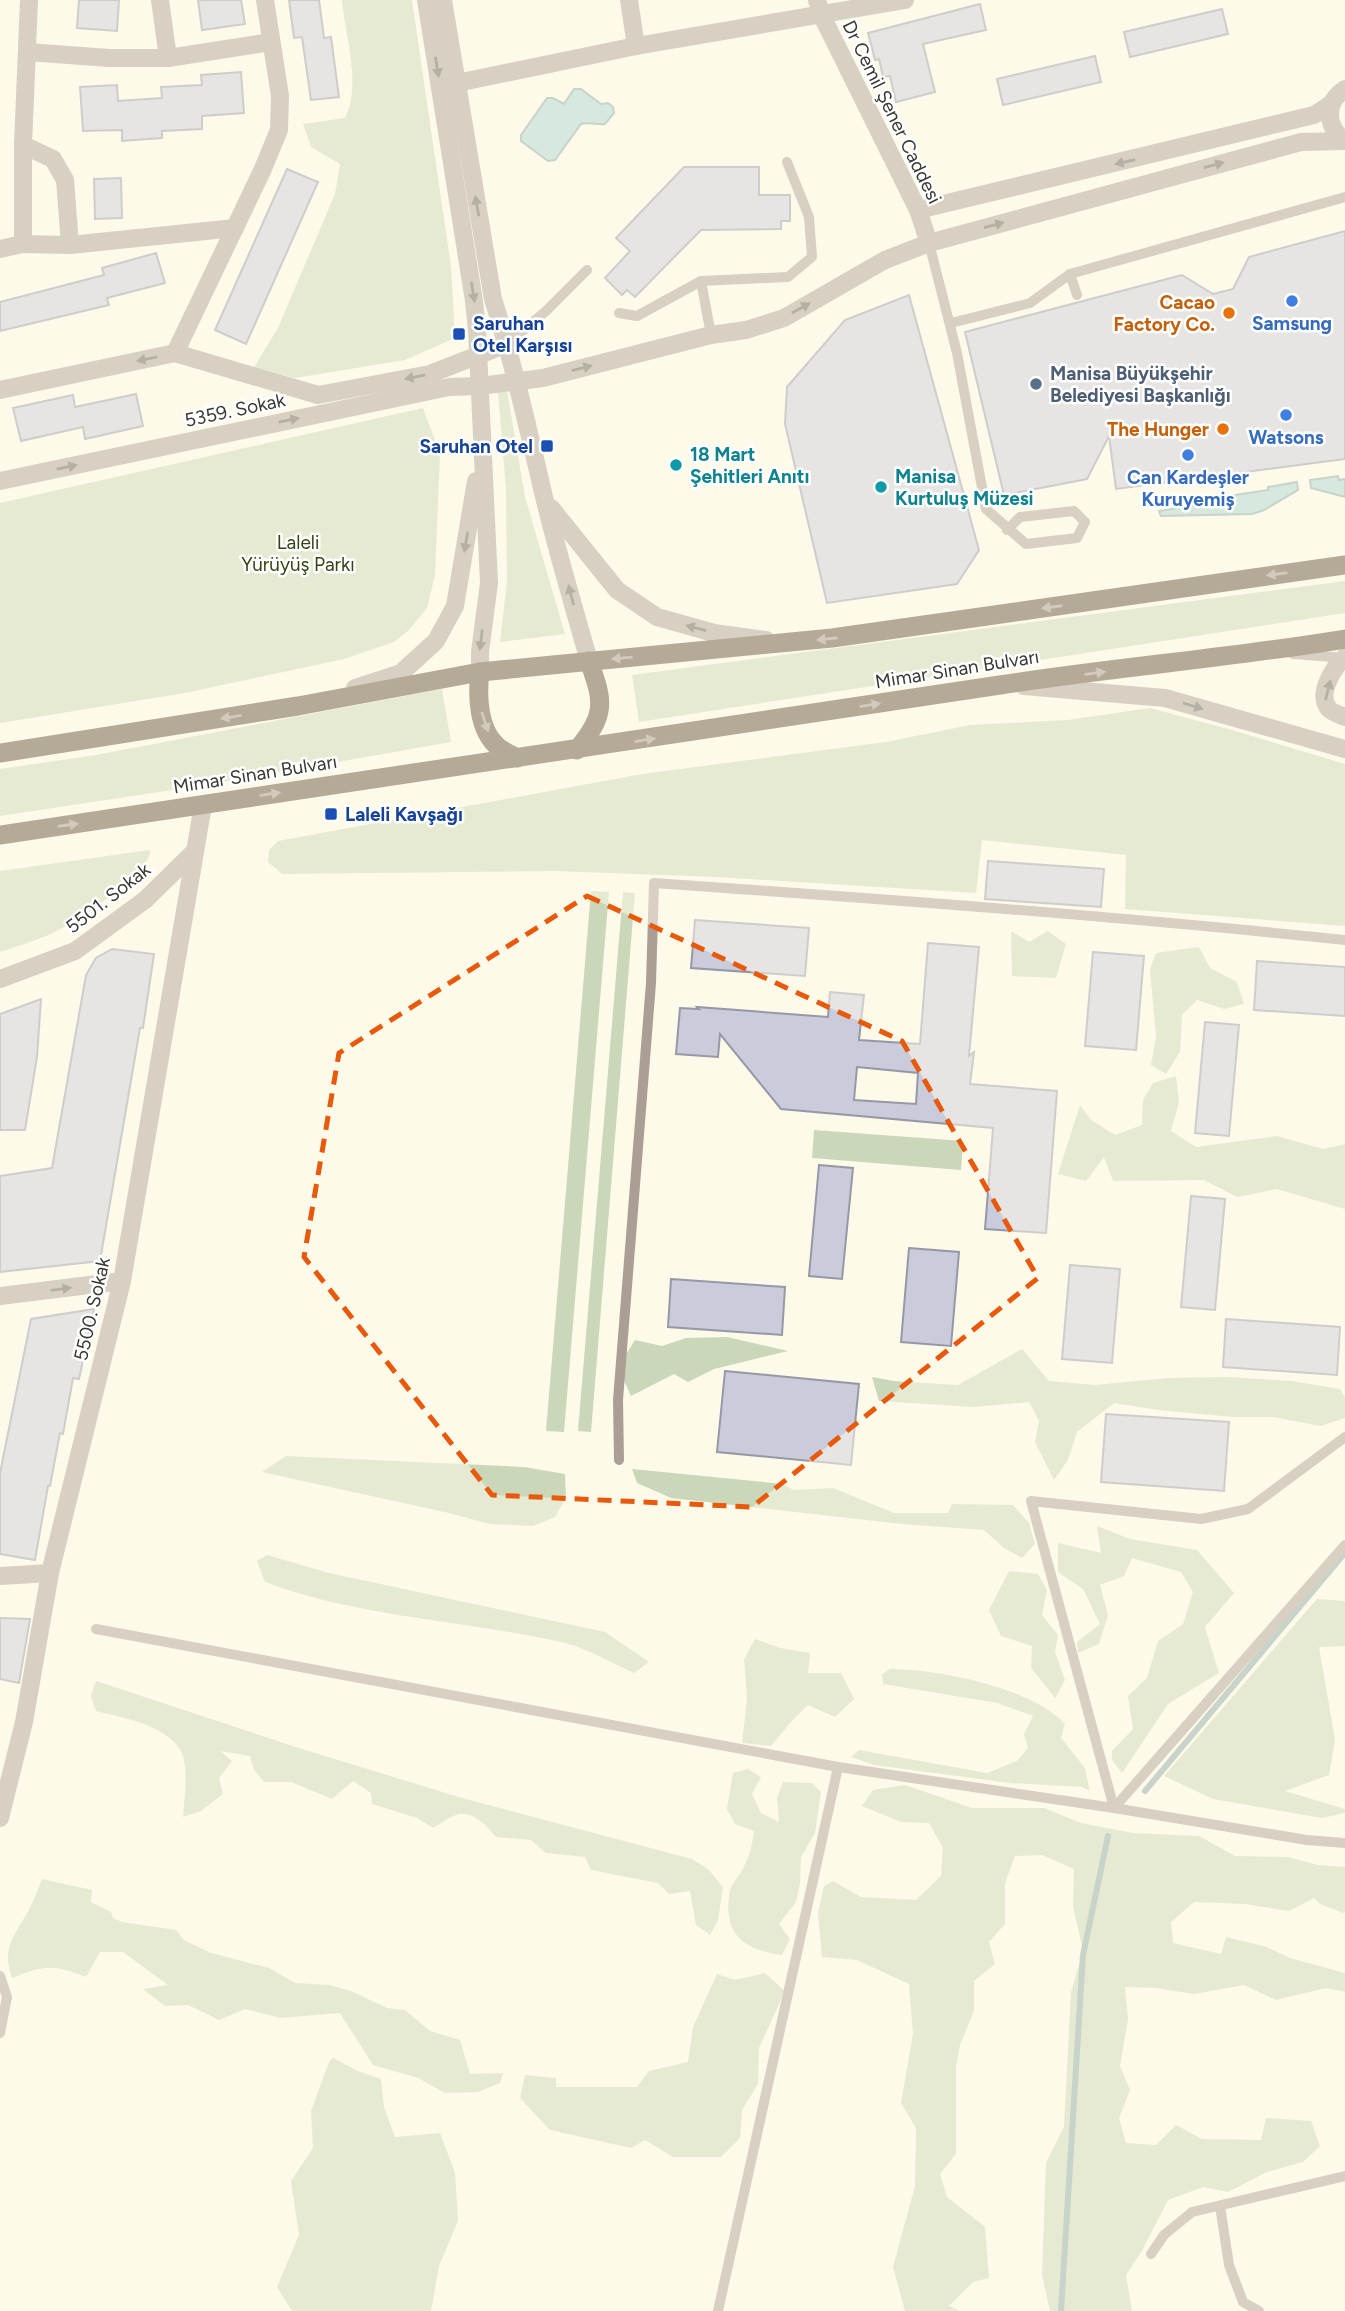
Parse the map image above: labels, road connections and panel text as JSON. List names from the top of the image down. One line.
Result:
{"streets":{"highway":["Mimar Sinan Bulvarı"],"street":["Dr Cemil Şener Caddesi","5359. Sokak","5501. Sokak","5500. Sokak"]},"crossings":[["Dr Cemil Şener Caddesi","5359. Sokak"],["Mimar Sinan Bulvarı","5500. Sokak"],["5501. Sokak","5500. Sokak"]],"parks":["Laleli Yürüyüş Parkı"],"places":{"other":["Samsung","Cacao Factory Co.","Manisa Büyükşehir Belediyesi Başkanlığı","Watsons","The Hunger","Can Kardeşler Kuruyemiş","18 Mart Şehitleri Anıtı","Manisa Kurtuluş Müzesi"],"transit":["Saruhan Otel Karşısı","Saruhan Otel","Laleli Kavşağı"]}}
